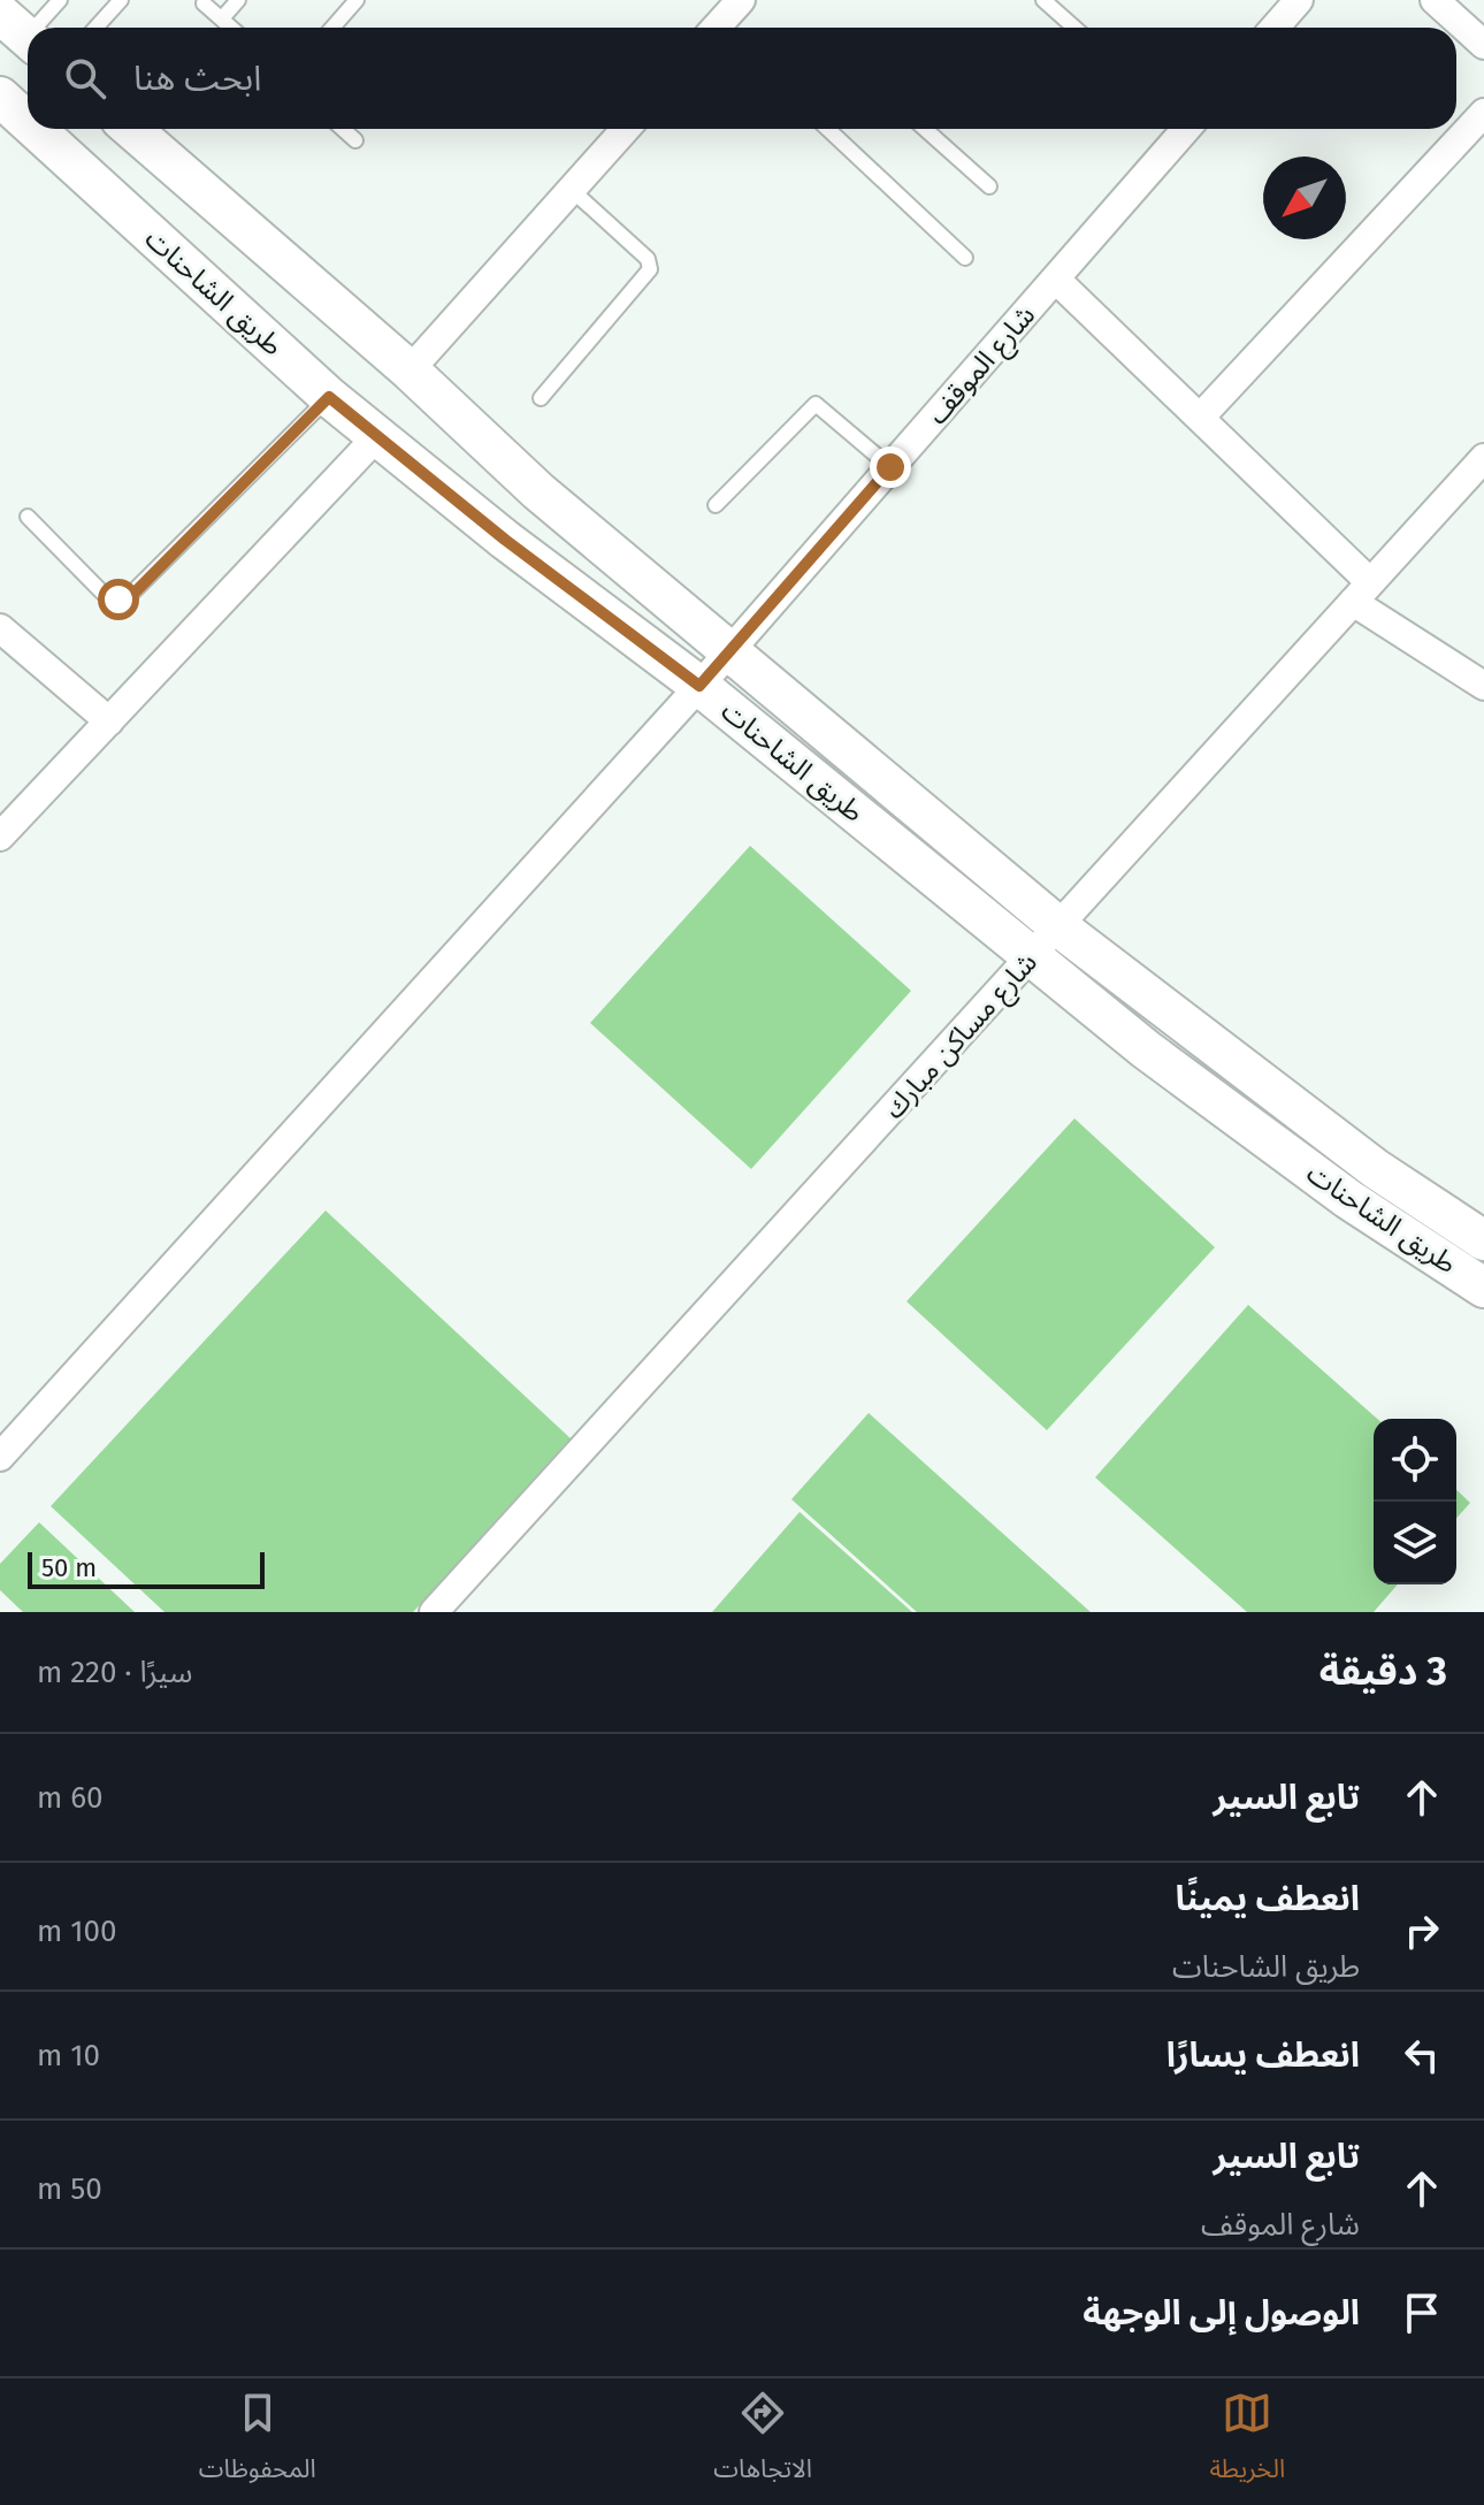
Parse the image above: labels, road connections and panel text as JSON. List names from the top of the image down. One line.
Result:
{"streets":{"main road":["طريق الشاحنات"],"street":["شارع الموقف","شارع مساكن مبارك"]},"crossings":[["طريق الشاحنات","شارع الموقف"],["طريق الشاحنات","شارع مساكن مبارك"]],"scale_bar":"50 m","north":"bottom left","page":{"search":"ابحث هنا","scale":"50 m","heading":["3 دقيقة","سيرًا · 220 m"],"list":[["تابع السير","60 m"],["انعطف يمينًا","طريق الشاحنات","100 m"],["انعطف يسارًا","10 m"],["تابع السير","شارع الموقف","50 m"],"الوصول إلى الوجهة"],"nav":["الخريطة","الاتجاهات","المحفوظات"]}}
